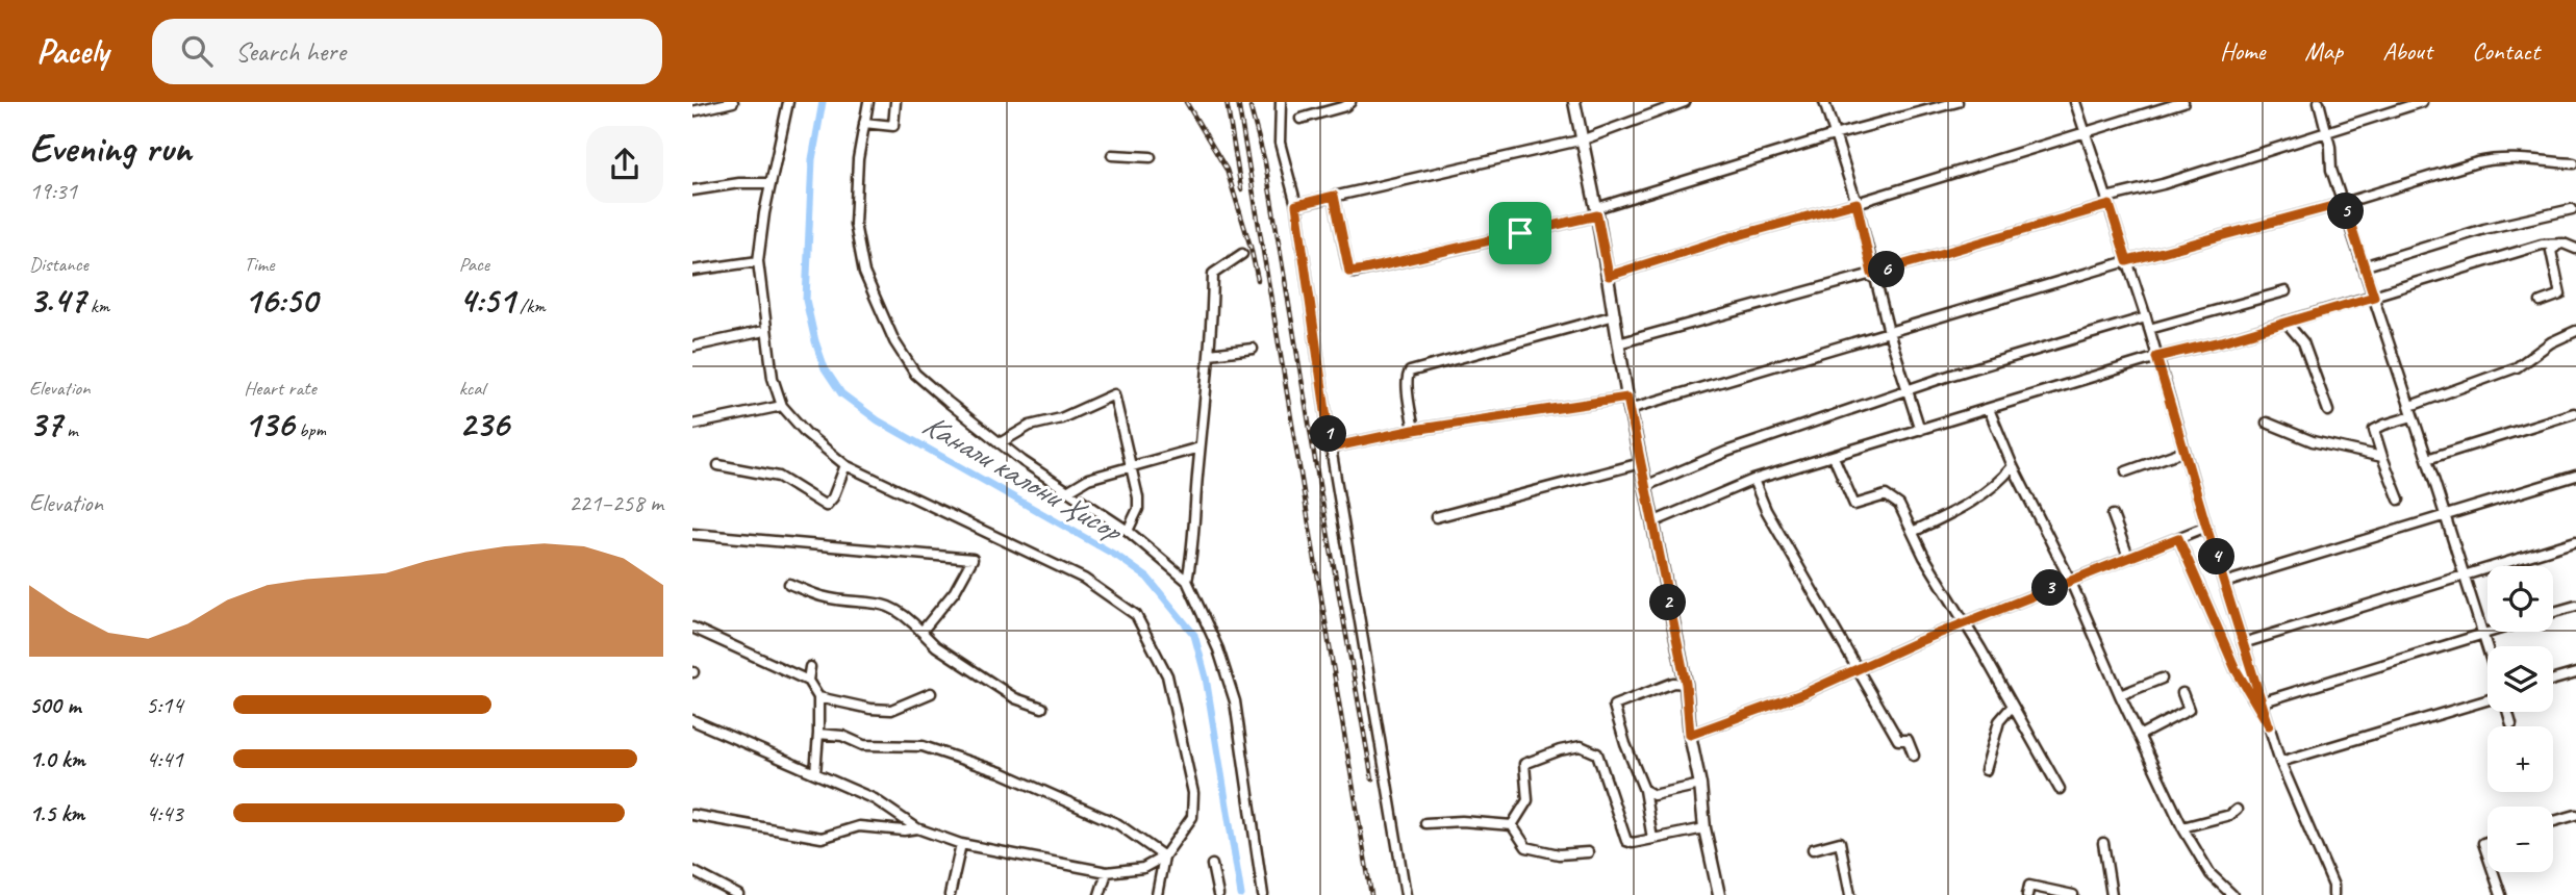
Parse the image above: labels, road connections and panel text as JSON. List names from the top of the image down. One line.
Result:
{"water":["Канали калони Ҳисор"],"page":{"header":"Pacely","search":"Search here","nav":["Home","Map","About","Contact"],"heading":["Evening run","19:31"],"pins":["5","6","1","4","3","2"],"stats":[["Distance","3.47 km"],["Time","16:50"],["Pace","4:51 /km"],["Elevation","37 m"],["Heart rate","136 bpm"],["kcal","236"]],"chart":["Elevation","221–258 m"],"map_buttons":["+","−"],"list":[{"name":"500 m","note":"5:14"},{"name":"1.0 km","note":"4:41"},{"name":"1.5 km","note":"4:43"}]}}
